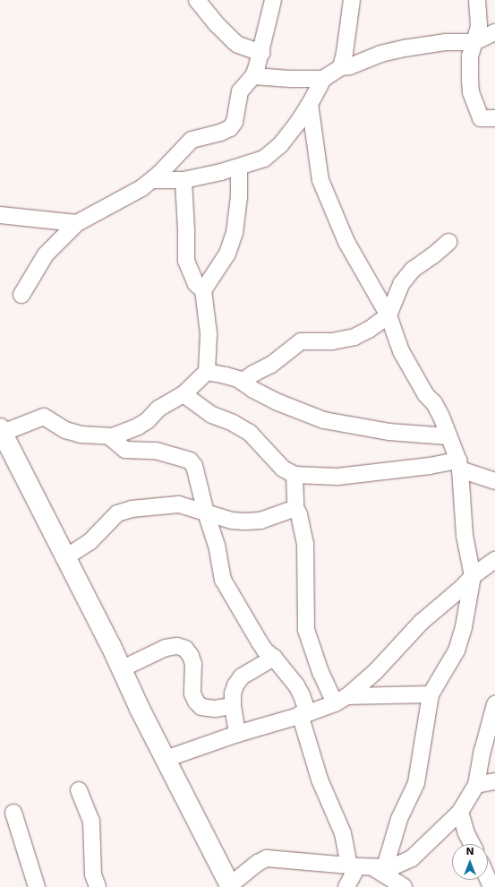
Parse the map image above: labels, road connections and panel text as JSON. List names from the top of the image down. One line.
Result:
{"north":"top"}
